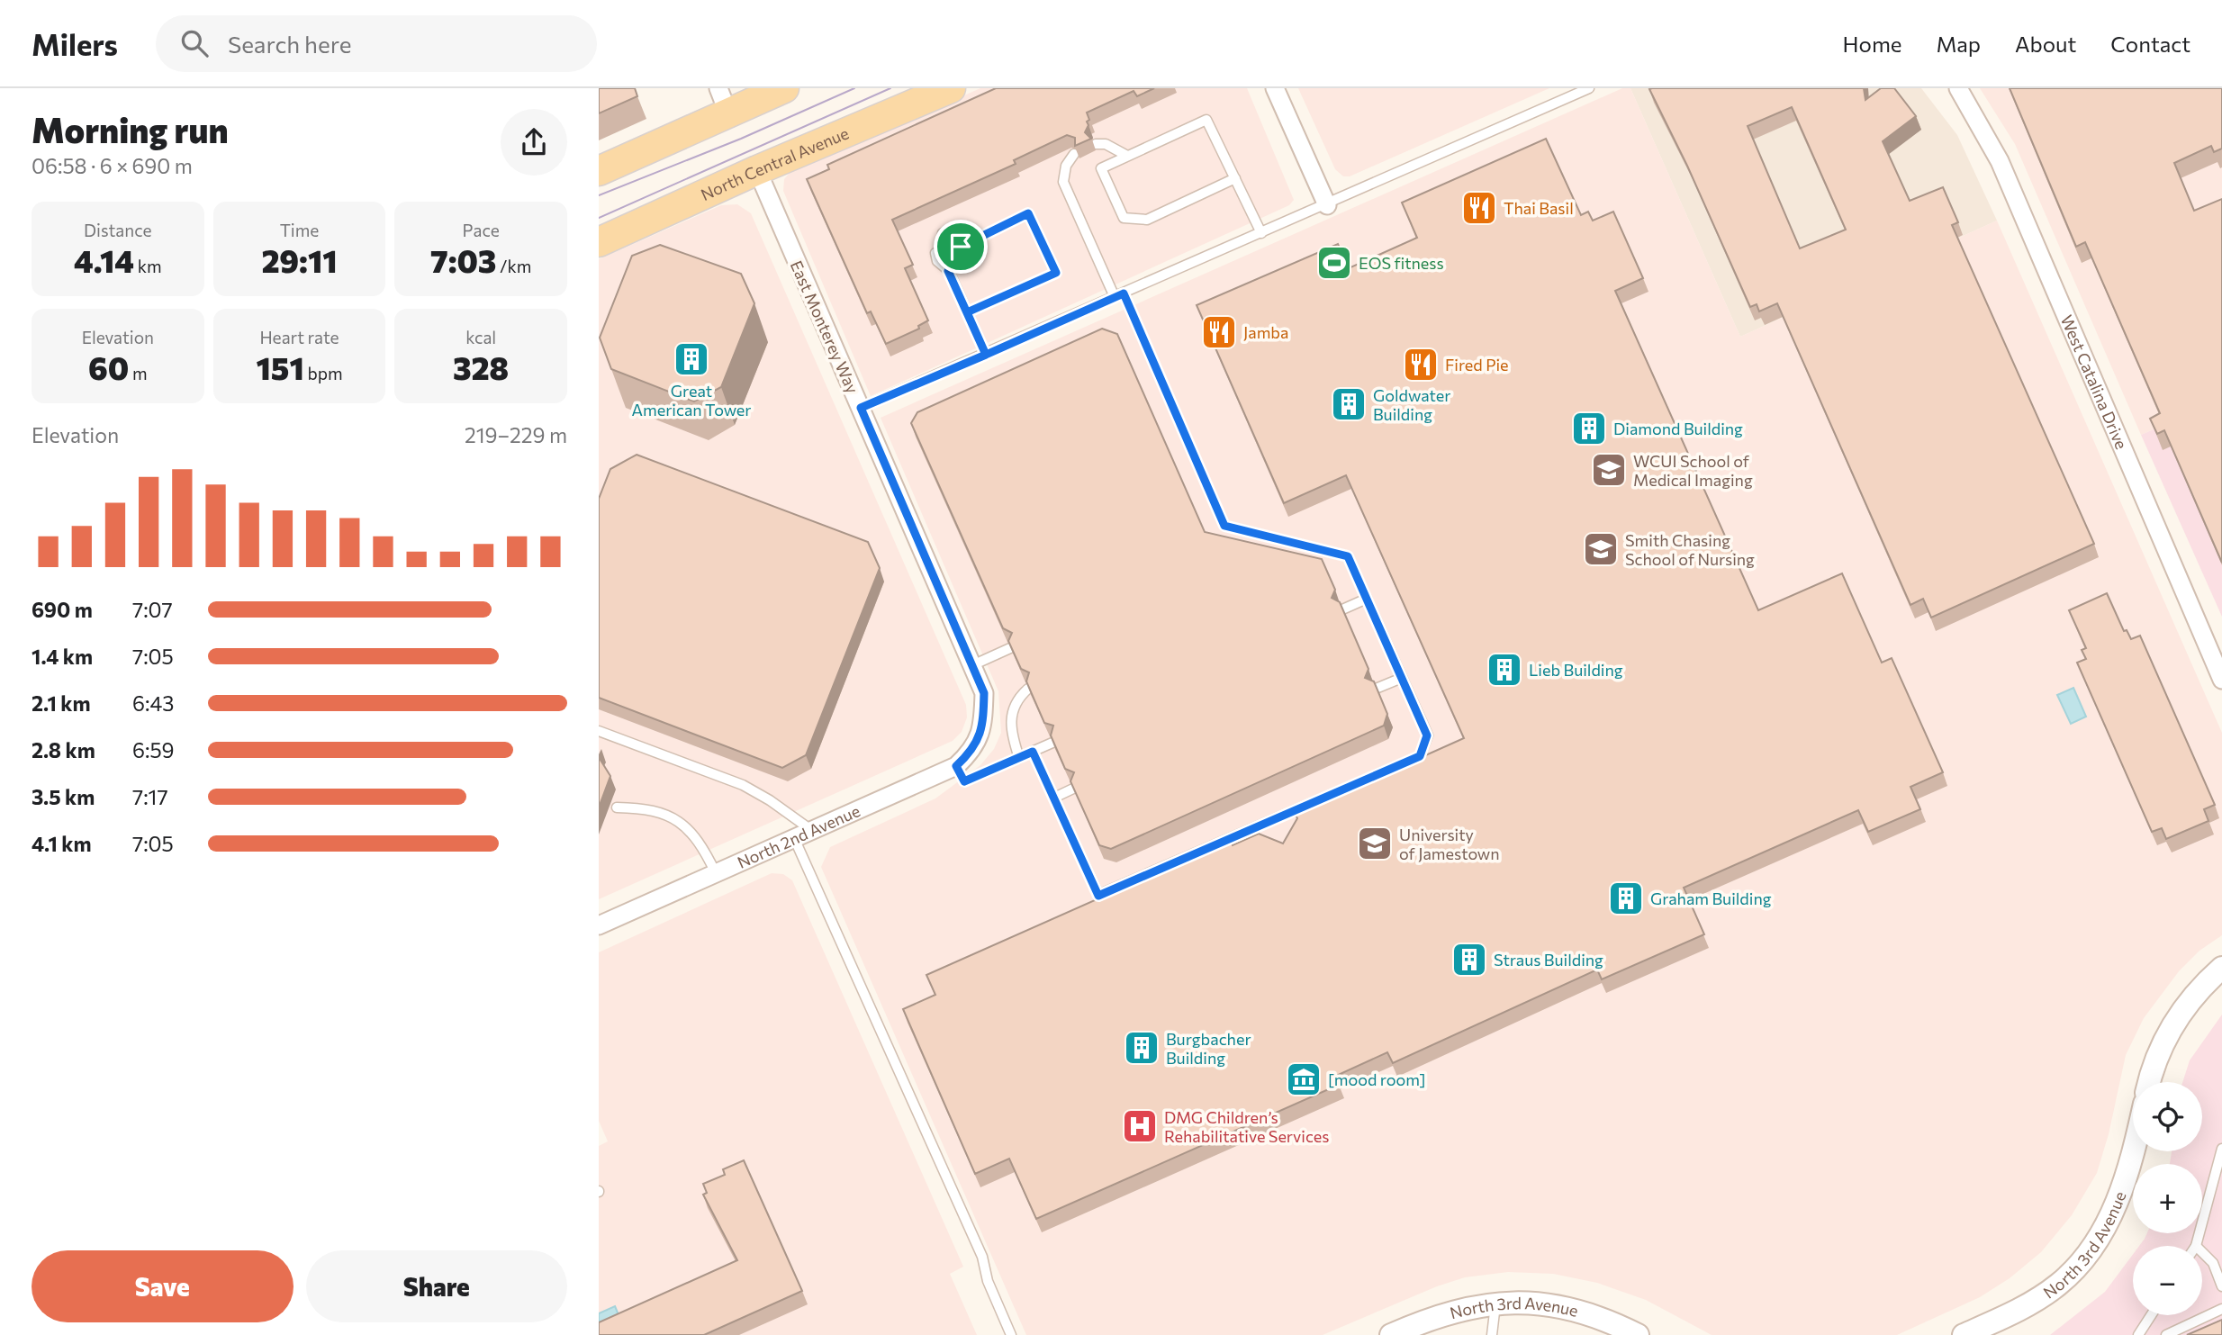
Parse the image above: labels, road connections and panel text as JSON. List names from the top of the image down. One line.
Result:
{"streets":{"main road":["North Central Avenue"],"street":["East Monterey Way","West Catalina Drive","North 2nd Avenue","North 3rd Avenue"]},"crossings":[["North Central Avenue","East Monterey Way"],["East Monterey Way","North 2nd Avenue"]],"places":{"restaurant":["Thai Basil","Jamba","Fired Pie"],"sports":["EOS fitness"],"building":["Great American Tower","Goldwater Building","Diamond Building","Lieb Building","Graham Building","Straus Building","Burgbacher Building"],"school or university":["WCUI School of Medical Imaging","Smith Chasing School of Nursing","University of Jamestown"],"museum":["[mood room]"],"hospital":["DMG Children’s Rehabilitative Services"]},"page":{"header":"Milers","search":"Search here","nav":["Home","Map","About","Contact"],"heading":["Morning run","06:58 · 6 × 690 m"],"stats":[["Distance","4.14 km"],["Time","29:11"],["Pace","7:03 /km"],["Elevation","60 m"],["Heart rate","151 bpm"],["kcal","328"]],"chart":["Elevation","219–229 m"],"list":[{"name":"690 m","note":"7:07"},{"name":"1.4 km","note":"7:05"},{"name":"2.1 km","note":"6:43"},{"name":"2.8 km","note":"6:59"},{"name":"3.5 km","note":"7:17"},{"name":"4.1 km","note":"7:05"}],"map_buttons":["+","−"],"buttons":["Save","Share"]}}
